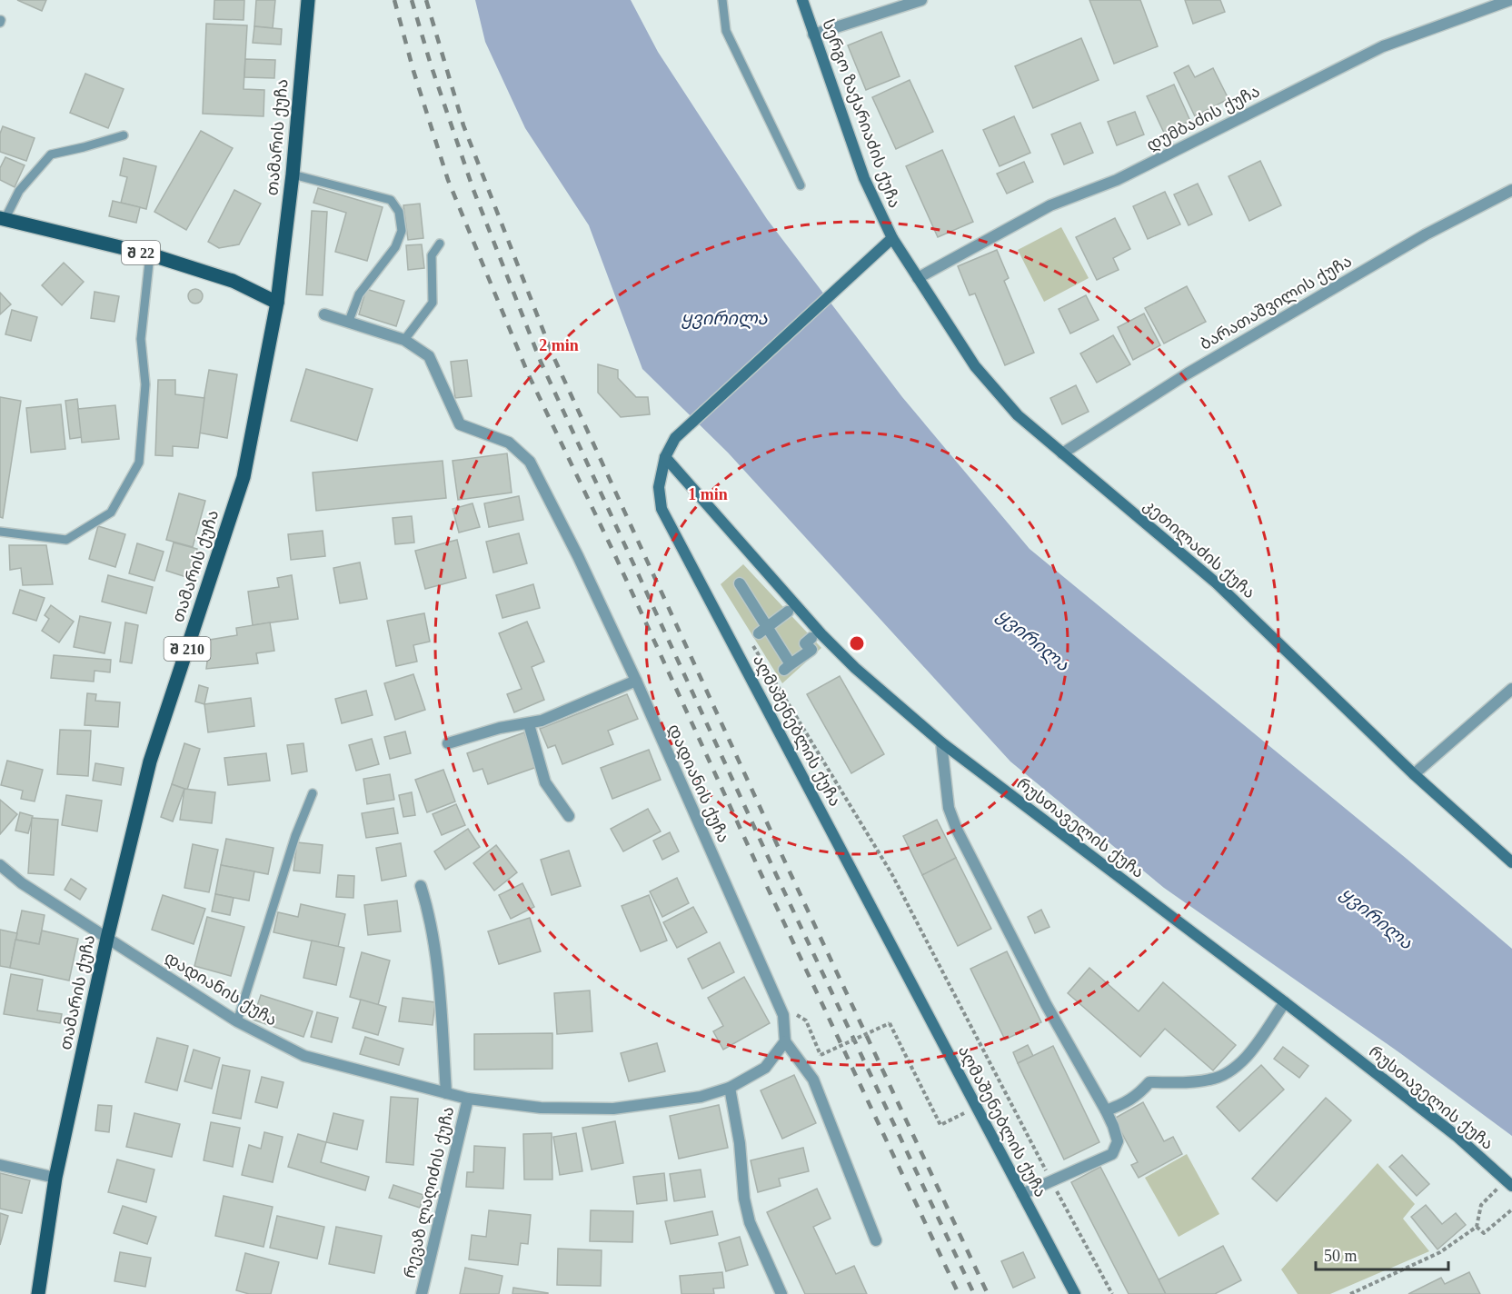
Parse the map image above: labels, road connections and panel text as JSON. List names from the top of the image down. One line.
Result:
{"streets":{"main road":["თამარის ქუჩა","შ 22","შ 210"],"street":["სერგო ზაქარიაძის ქუჩა","დუმბაძის ქუჩა","ბარათაშვილის ქუჩა","კეთილაძის ქუჩა","აღმაშენებლის ქუჩა","დადიანის ქუჩა","რუსთაველის ქუჩა","რევაზ ლაღიძის ქუჩა"]},"crossings":[["სერგო ზაქარიაძის ქუჩა","კეთილაძის ქუჩა"],["სერგო ზაქარიაძის ქუჩა","აღმაშენებლის ქუჩა"],["დუმბაძის ქუჩა","კეთილაძის ქუჩა"],["თამარის ქუჩა","შ 22"],["თამარის ქუჩა","დადიანის ქუჩა"],["ბარათაშვილის ქუჩა","კეთილაძის ქუჩა"],["კეთილაძის ქუჩა","აღმაშენებლის ქუჩა"],["აღმაშენებლის ქუჩა","რუსთაველის ქუჩა"],["დადიანის ქუჩა","რევაზ ლაღიძის ქუჩა"]],"water":["ყვირილა"],"scale_bar":"50 m","rings":["2 min","1 min"]}
